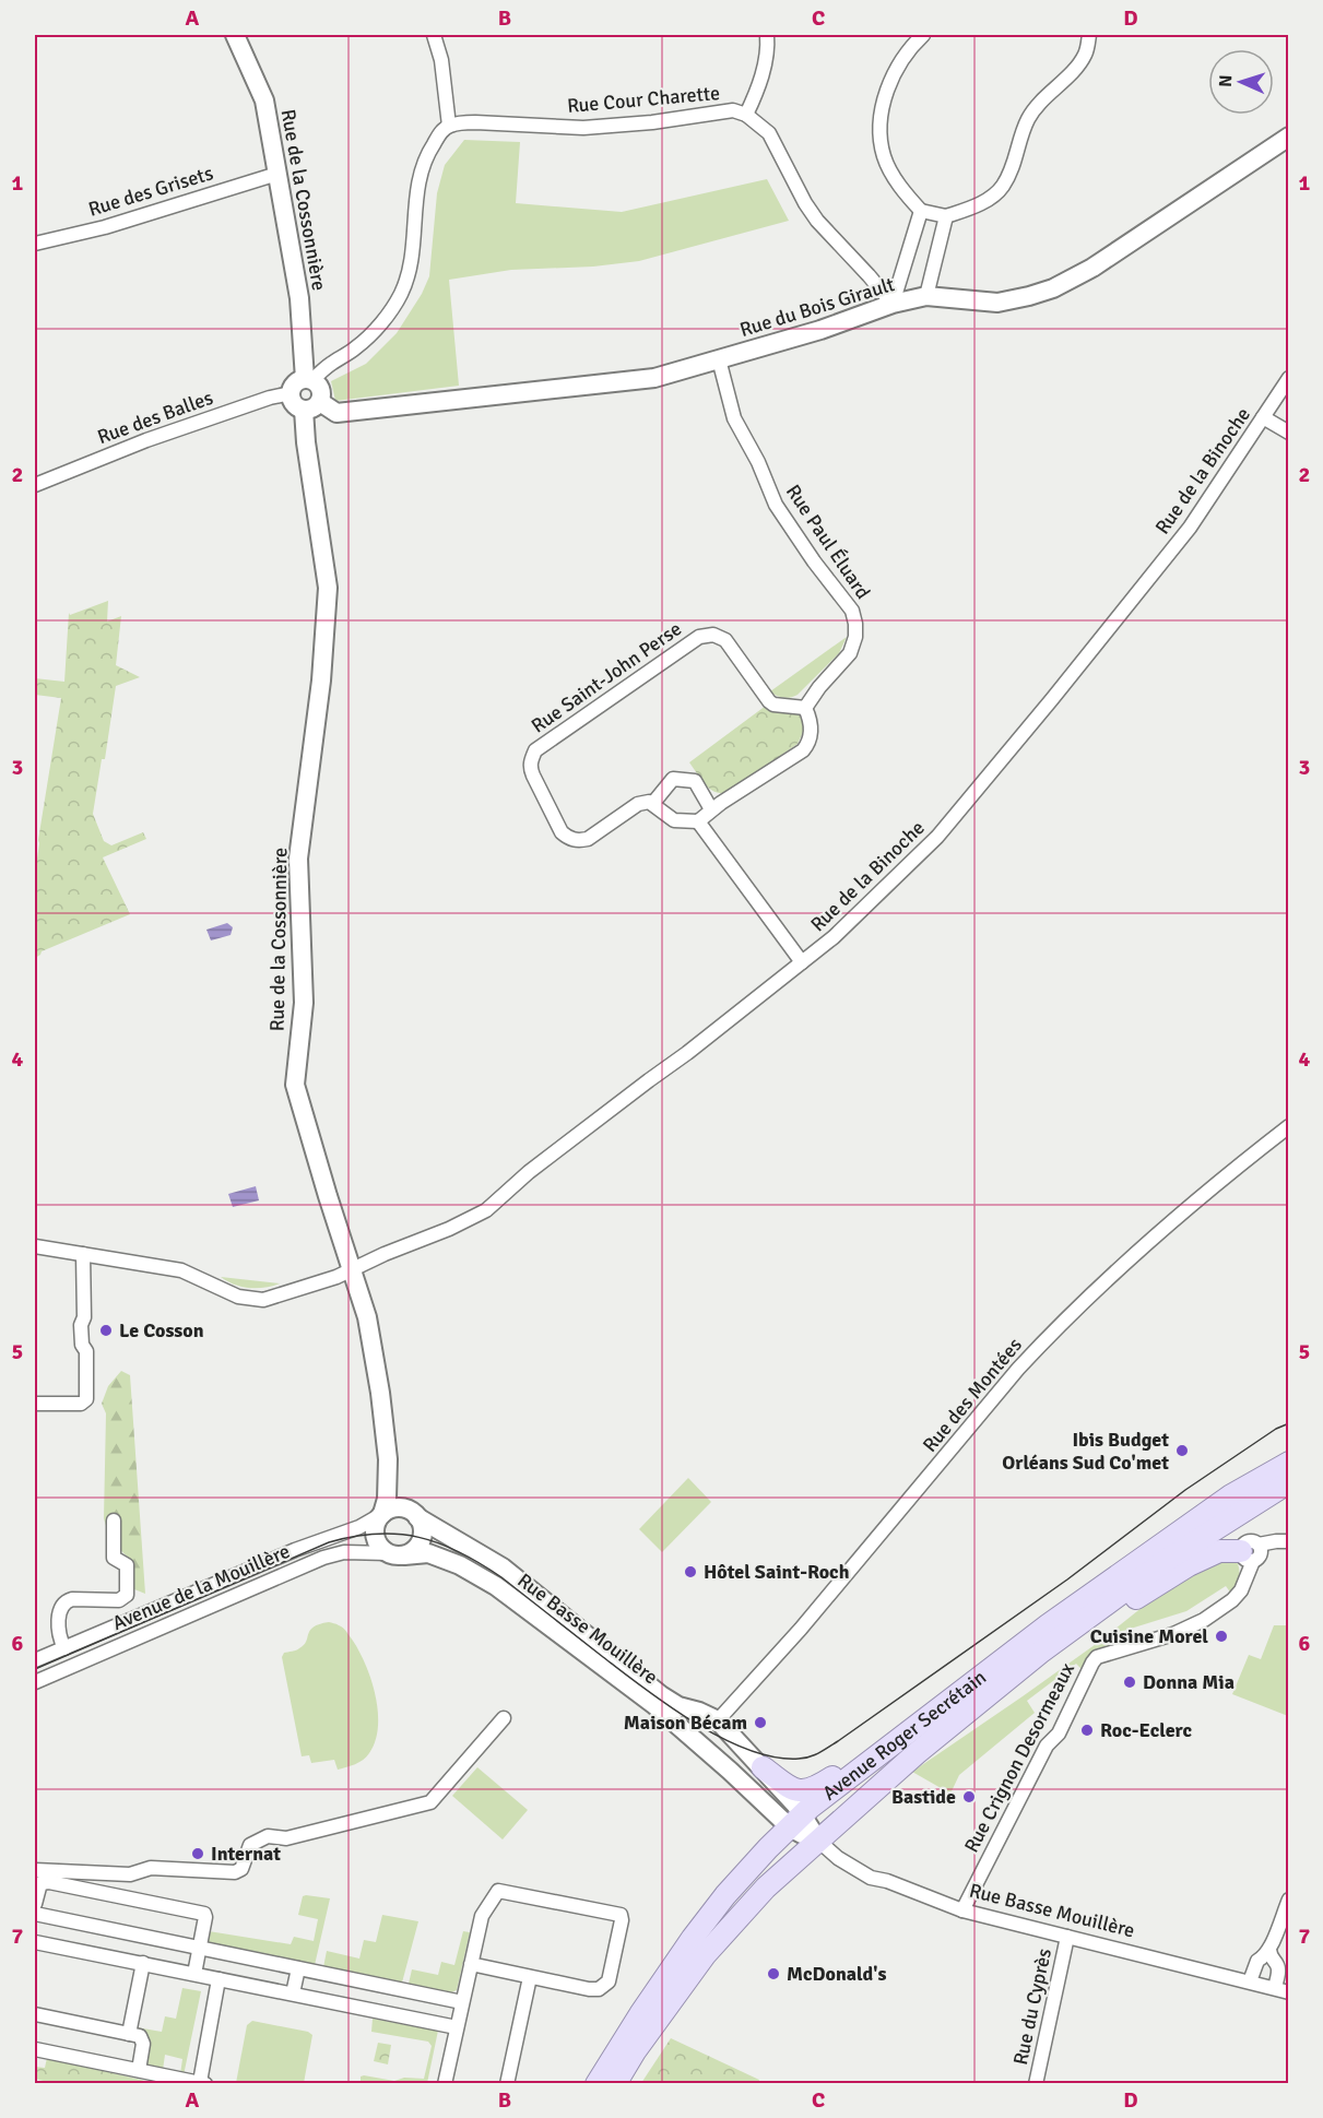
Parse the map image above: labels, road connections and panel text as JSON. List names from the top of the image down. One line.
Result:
{"streets":{"main road":["Avenue Roger Secrétain"],"street":["Rue Cour Charette","Rue des Grisets","Rue de la Cossonnière","Rue du Bois Girault","Rue des Balles","Rue de la Binoche","Rue Paul Éluard","Rue Saint-John Perse","Rue des Montées","Avenue de la Mouillère","Rue Basse Mouillère","Rue Crignon Desormeaux","Rue du Cyprès"]},"crossings":[["Rue Cour Charette","Rue du Bois Girault"],["Rue des Grisets","Rue de la Cossonnière"],["Rue de la Cossonnière","Rue du Bois Girault"],["Rue de la Cossonnière","Rue des Balles"],["Rue de la Cossonnière","Rue de la Binoche"],["Rue de la Cossonnière","Avenue de la Mouillère"],["Rue de la Cossonnière","Rue Basse Mouillère"],["Rue du Bois Girault","Rue des Balles"],["Rue du Bois Girault","Rue Paul Éluard"],["Rue Paul Éluard","Rue Saint-John Perse"],["Rue des Montées","Rue Basse Mouillère"],["Avenue de la Mouillère","Rue Basse Mouillère"],["Rue Basse Mouillère","Avenue Roger Secrétain"],["Rue Basse Mouillère","Rue Crignon Desormeaux"],["Rue Basse Mouillère","Rue du Cyprès"]],"places":["Le Cosson","Ibis Budget Orléans Sud Co'met","Hôtel Saint-Roch","Cuisine Morel","Donna Mia","Maison Bécam","Roc-Eclerc","Bastide","Internat","McDonald's"],"north":"left","grid":{"columns":["A","B","C","D"],"rows":["1","2","3","4","5","6","7"]}}
